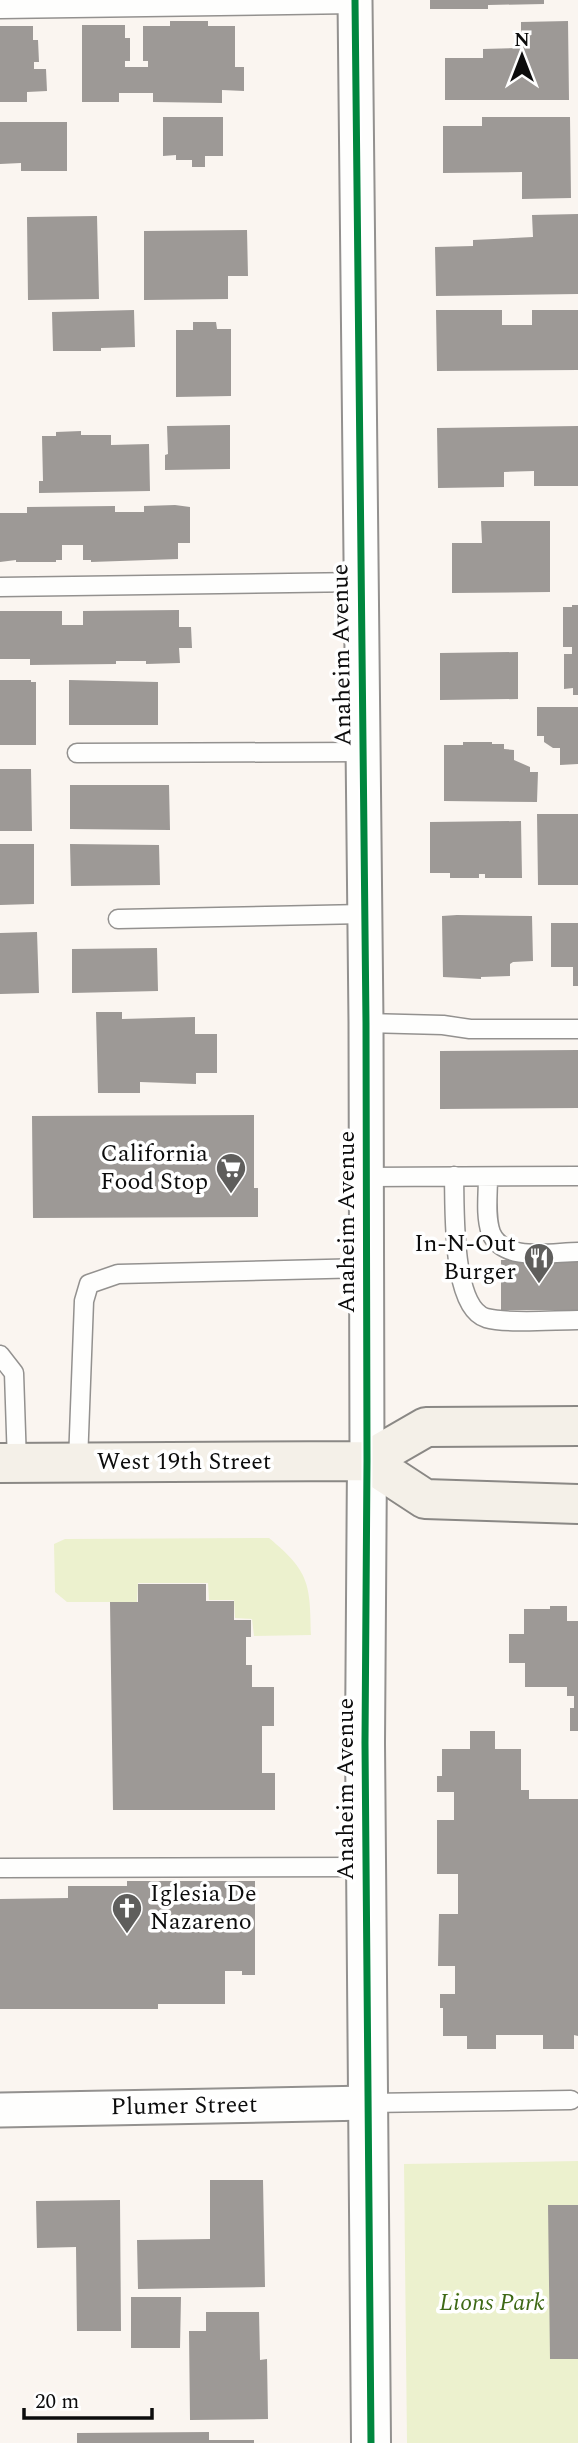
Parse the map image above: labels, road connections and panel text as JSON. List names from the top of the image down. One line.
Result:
{"streets":{"main road":["West 19th Street"],"street":["Anaheim Avenue","Plumer Street"]},"crossings":[["Anaheim Avenue","West 19th Street"],["Anaheim Avenue","Plumer Street"]],"parks":["Lions Park"],"places":{"supermarket":["California Food Stop"],"restaurant":["In-N-Out Burger"],"church":["Iglesia De Nazareno"]},"scale_bar":"20 m","north":"top"}
